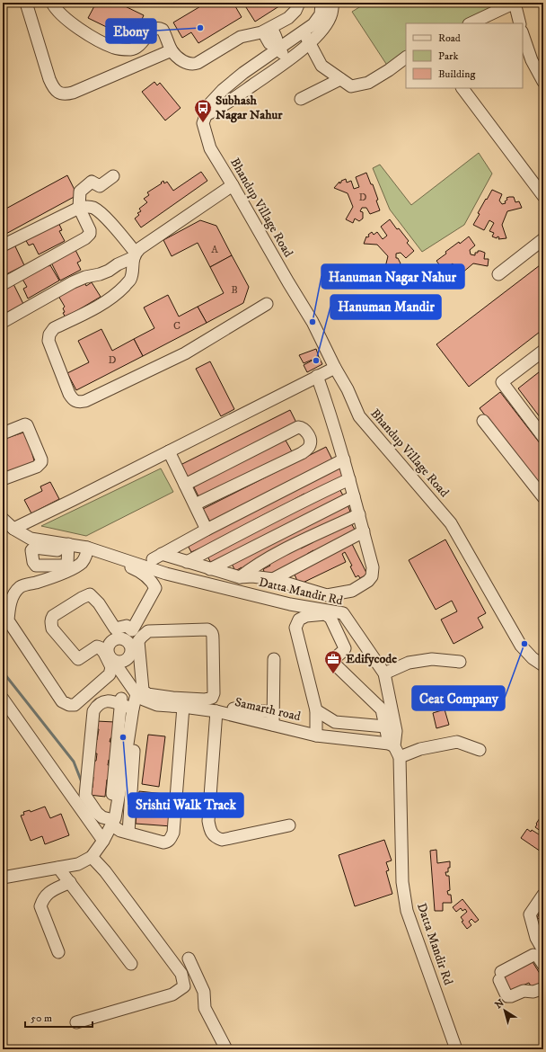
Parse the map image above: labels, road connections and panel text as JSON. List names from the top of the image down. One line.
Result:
{"streets":{"street":["Bhandup Village Road","Datta Mandir Rd","Samarth road"]},"crossings":[["Datta Mandir Rd","Samarth road"]],"places":{"other":["Ebony","Hanuman Nagar Nahur","Hanuman Mandir","Ceat Company","Srishti Walk Track"],"bus stop":["Subhash Nagar Nahur"],"office":["Edifycode"]},"house_numbers":["D","A","B","C","D"],"legend":["Road","Park","Building"],"scale_bar":"50 m","north":"top left"}
